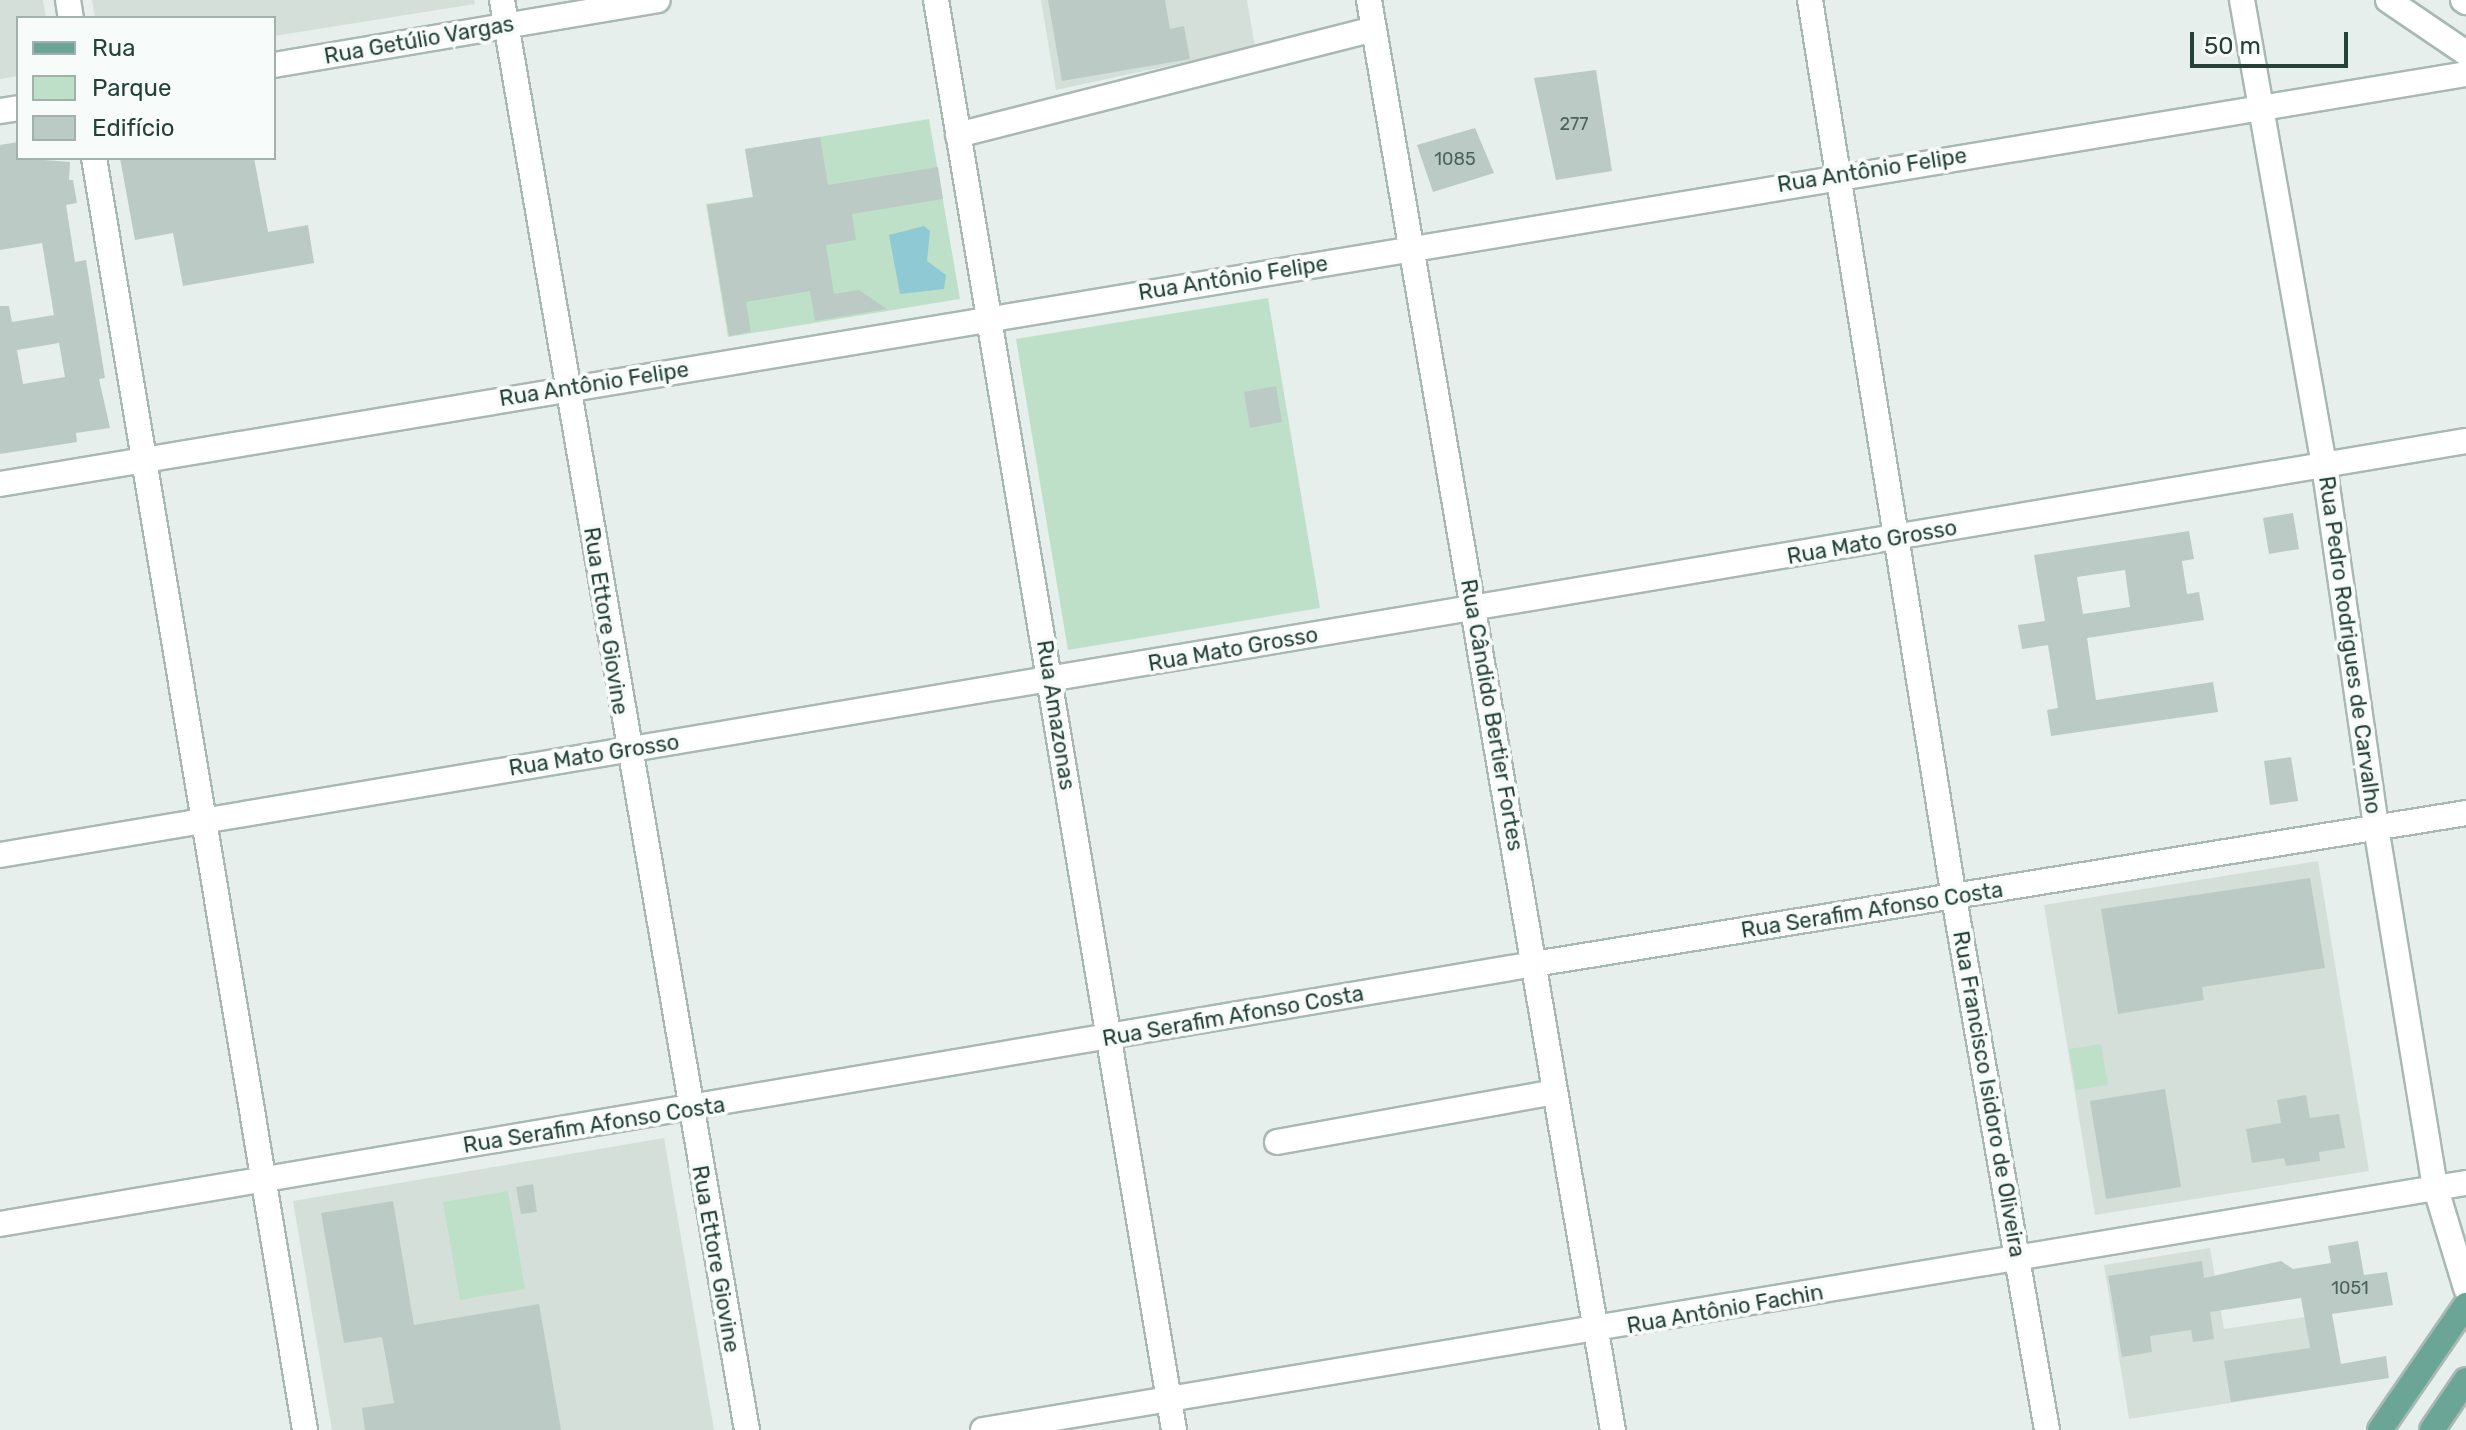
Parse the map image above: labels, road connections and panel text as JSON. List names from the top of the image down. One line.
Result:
{"streets":{"street":["Rua Getúlio Vargas","Rua Antônio Felipe","Rua Mato Grosso","Rua Ettore Giovine","Rua Pedro Rodrigues de Carvalho","Rua Amazonas","Rua Cândido Bertier Fortes","Rua Serafim Afonso Costa","Rua Francisco Isidoro de Oliveira","Rua Antônio Fachin"]},"crossings":[["Rua Getúlio Vargas","Rua Ettore Giovine"],["Rua Antônio Felipe","Rua Ettore Giovine"],["Rua Antônio Felipe","Rua Pedro Rodrigues de Carvalho"],["Rua Antônio Felipe","Rua Amazonas"],["Rua Antônio Felipe","Rua Cândido Bertier Fortes"],["Rua Antônio Felipe","Rua Francisco Isidoro de Oliveira"],["Rua Mato Grosso","Rua Ettore Giovine"],["Rua Mato Grosso","Rua Pedro Rodrigues de Carvalho"],["Rua Mato Grosso","Rua Amazonas"],["Rua Mato Grosso","Rua Cândido Bertier Fortes"],["Rua Mato Grosso","Rua Francisco Isidoro de Oliveira"],["Rua Ettore Giovine","Rua Serafim Afonso Costa"],["Rua Pedro Rodrigues de Carvalho","Rua Serafim Afonso Costa"],["Rua Pedro Rodrigues de Carvalho","Rua Antônio Fachin"],["Rua Amazonas","Rua Serafim Afonso Costa"],["Rua Amazonas","Rua Antônio Fachin"],["Rua Cândido Bertier Fortes","Rua Serafim Afonso Costa"],["Rua Cândido Bertier Fortes","Rua Antônio Fachin"],["Rua Serafim Afonso Costa","Rua Francisco Isidoro de Oliveira"],["Rua Francisco Isidoro de Oliveira","Rua Antônio Fachin"]],"house_numbers":["277","1085","1051"],"legend":["Rua","Parque","Edifício"],"scale_bar":"50 m"}
